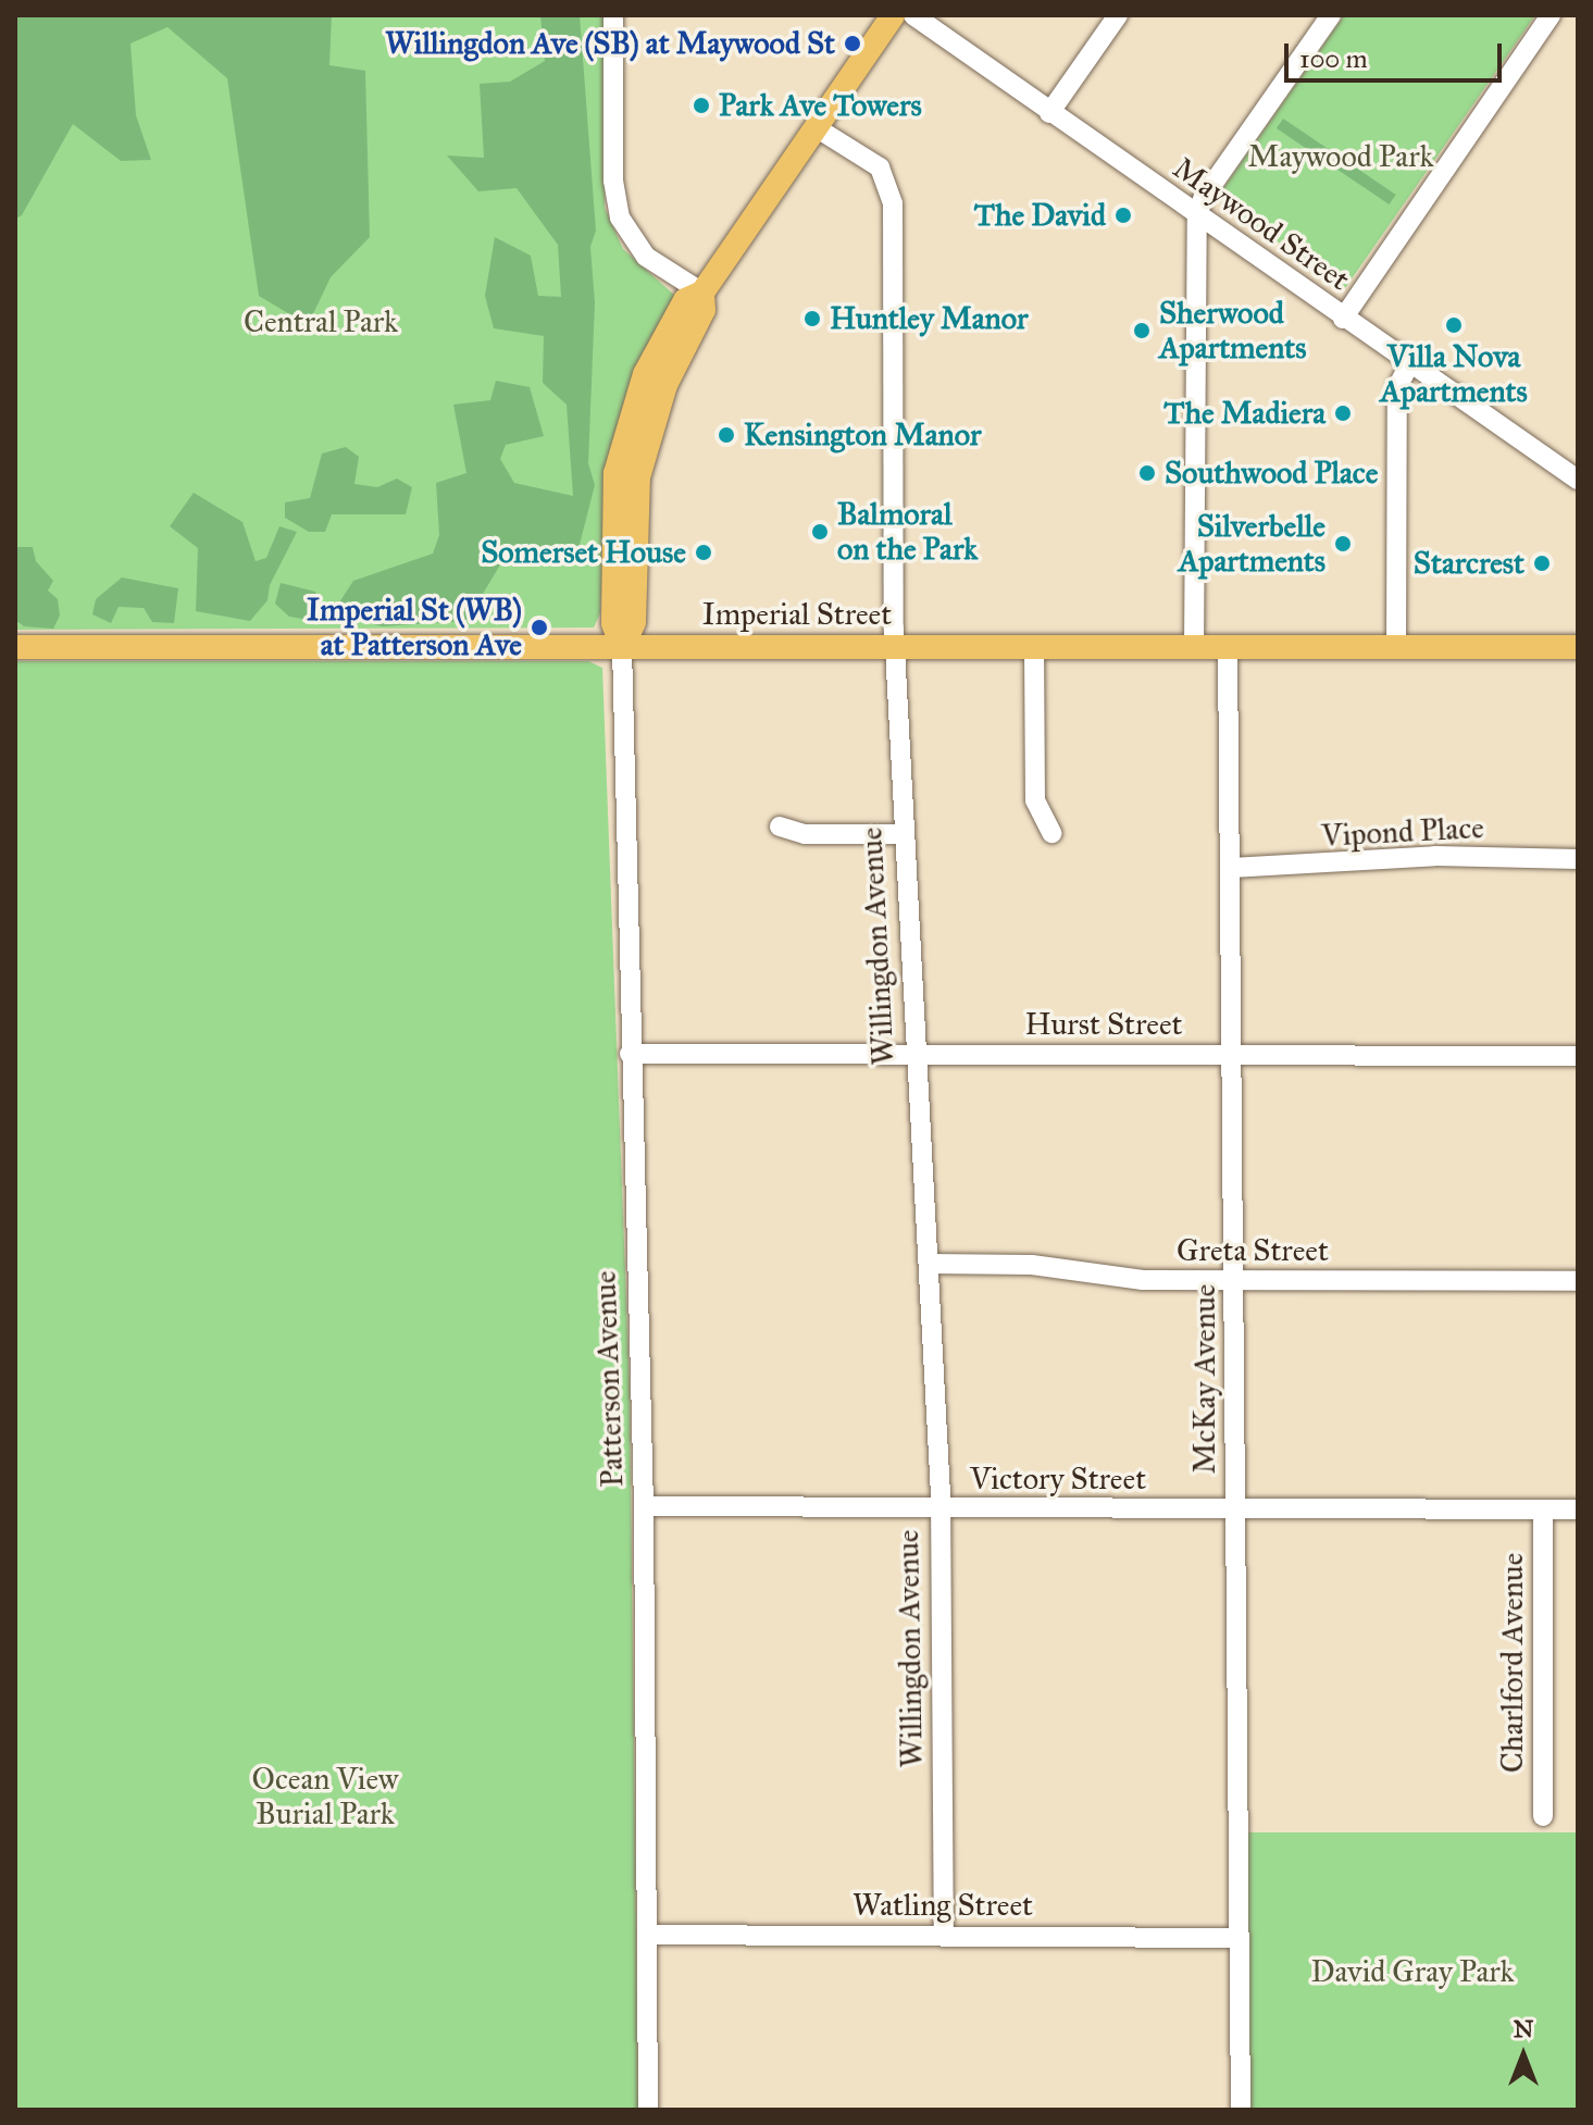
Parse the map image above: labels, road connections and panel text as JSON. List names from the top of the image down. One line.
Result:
{"streets":{"main road":["Imperial Street"],"street":["Maywood Street","Vipond Place","Willingdon Avenue","Hurst Street","Greta Street","Patterson Avenue","McKay Avenue","Victory Street","Charlford Avenue","Watling Street"]},"crossings":[["Imperial Street","Willingdon Avenue"],["Imperial Street","Patterson Avenue"],["Imperial Street","McKay Avenue"],["Vipond Place","McKay Avenue"],["Willingdon Avenue","Hurst Street"],["Willingdon Avenue","Greta Street"],["Willingdon Avenue","Victory Street"],["Willingdon Avenue","Watling Street"],["Hurst Street","Patterson Avenue"],["Hurst Street","McKay Avenue"],["Greta Street","McKay Avenue"],["Patterson Avenue","Victory Street"],["Patterson Avenue","Watling Street"],["McKay Avenue","Victory Street"],["McKay Avenue","Watling Street"],["Victory Street","Charlford Avenue"]],"parks":["Maywood Park","Central Park","Ocean View Burial Park","David Gray Park"],"places":["Willingdon Ave (SB) at Maywood St","Park Ave Towers","The David","Huntley Manor","Villa Nova Apartments","Sherwood Apartments","The Madiera","Kensington Manor","Southwood Place","Balmoral on the Park","Silverbelle Apartments","Somerset House","Starcrest","Imperial St (WB) at Patterson Ave"],"scale_bar":"100 m","north":"top"}
